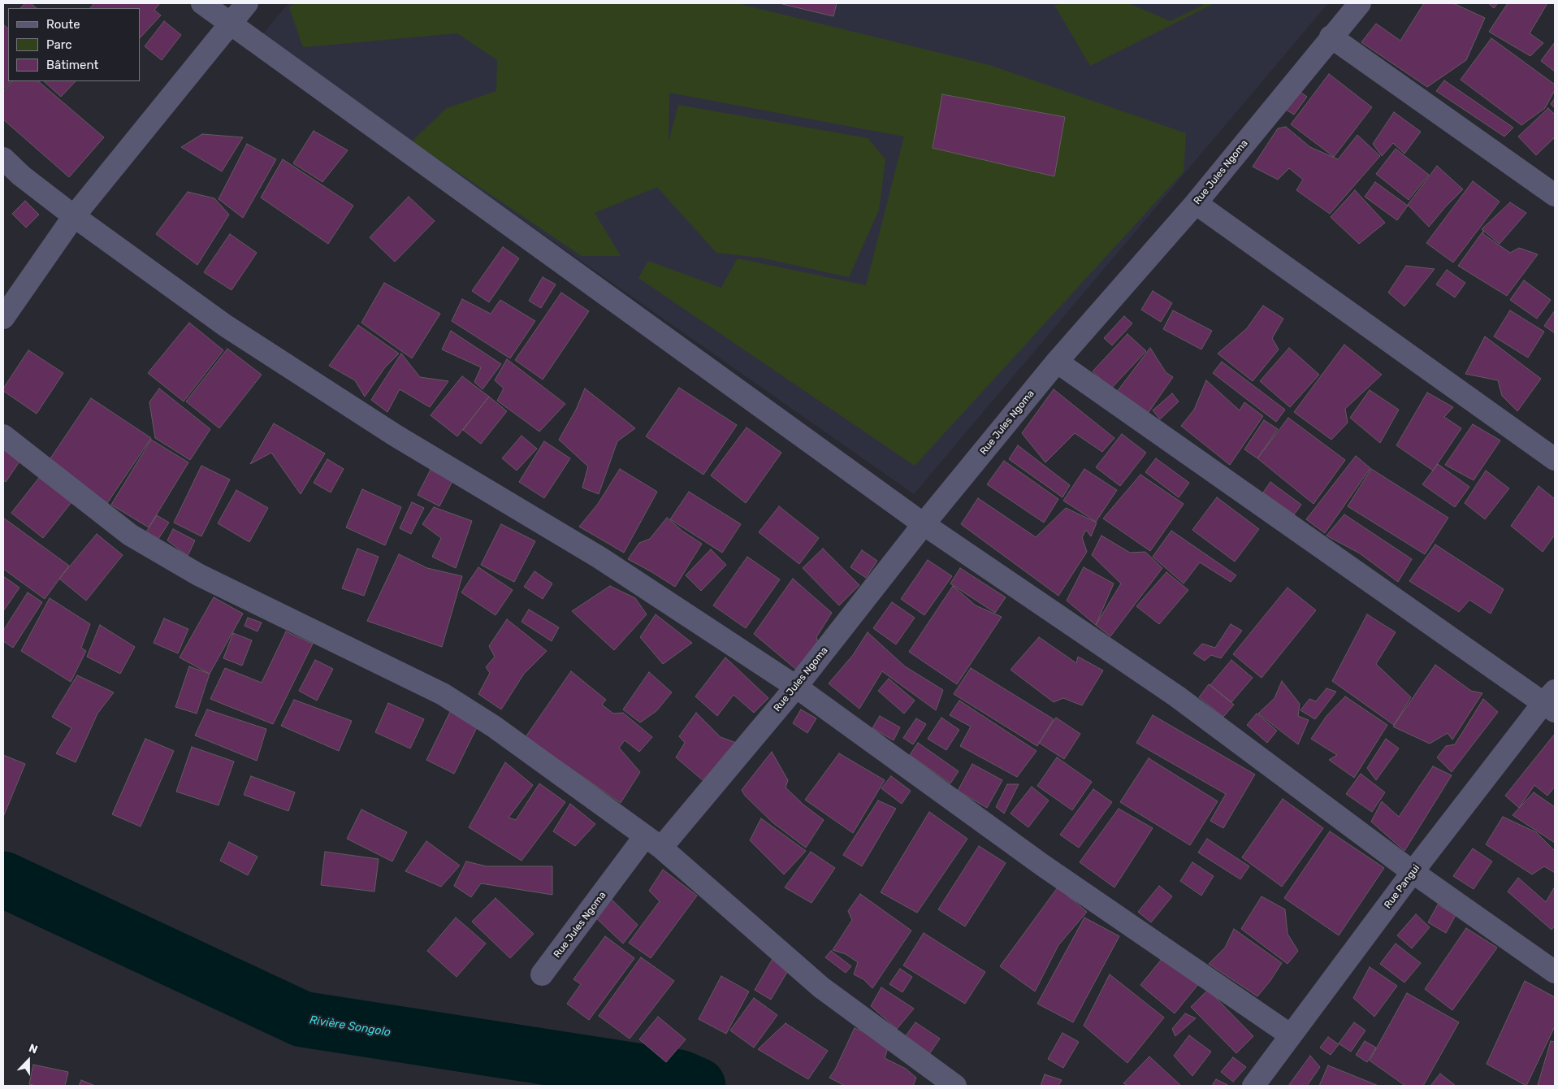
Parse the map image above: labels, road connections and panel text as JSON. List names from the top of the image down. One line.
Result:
{"streets":{"street":["Rue Jules Ngoma","Rue Pangui"]},"water":["Rivière Songolo"],"legend":["Route","Parc","Bâtiment"],"north":"top"}
